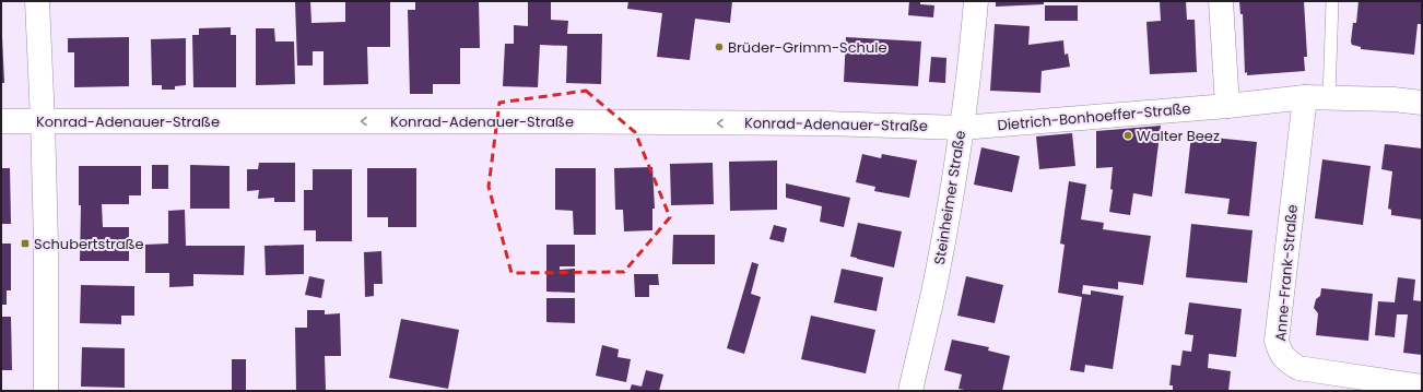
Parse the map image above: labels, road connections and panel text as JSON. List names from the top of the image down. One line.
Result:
{"streets":{"street":["Dietrich-Bonhoeffer-Straße","Konrad-Adenauer-Straße","Steinheimer Straße","Anne-Frank-Straße"]},"crossings":[["Dietrich-Bonhoeffer-Straße","Konrad-Adenauer-Straße"],["Dietrich-Bonhoeffer-Straße","Steinheimer Straße"],["Dietrich-Bonhoeffer-Straße","Anne-Frank-Straße"],["Konrad-Adenauer-Straße","Steinheimer Straße"]],"one_way":["Konrad-Adenauer-Straße"],"places":{"other":["Brüder-Grimm-Schule","Walter Beez"],"transit":["Schubertstraße"]}}
